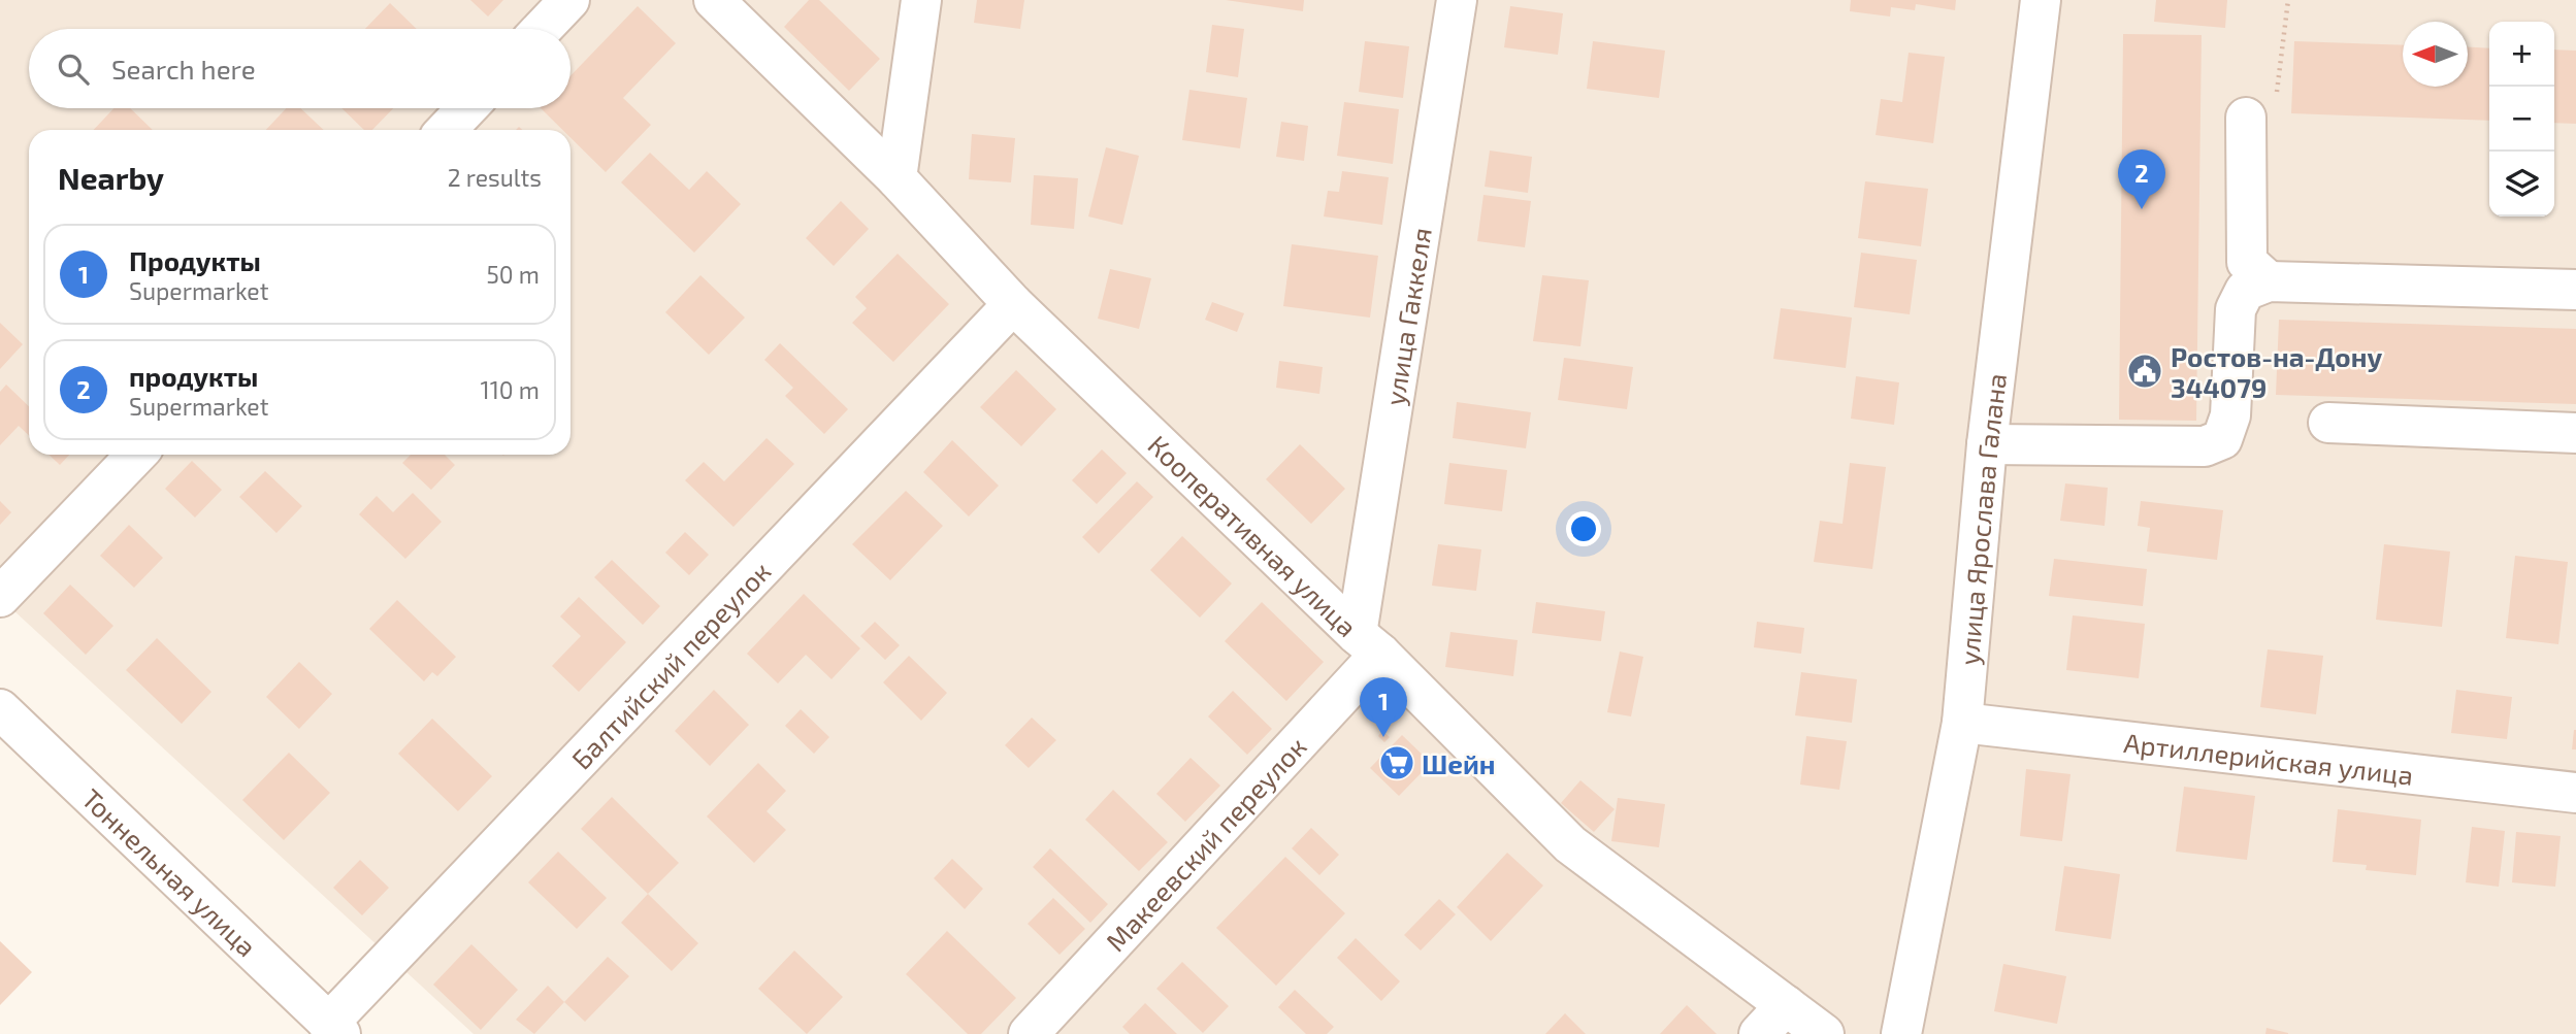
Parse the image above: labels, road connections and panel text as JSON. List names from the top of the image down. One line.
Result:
{"streets":{"street":["улица Гаккеля","улица Ярослава Галана","Кооперативная улица","Балтийский переулок","Артиллерийская улица","Макеевский переулок","Тоннельная улица"]},"crossings":[["улица Гаккеля","Кооперативная улица"],["улица Гаккеля","Макеевский переулок"],["улица Ярослава Галана","Артиллерийская улица"],["Кооперативная улица","Балтийский переулок"],["Кооперативная улица","Макеевский переулок"],["Балтийский переулок","Тоннельная улица"]],"places":{"public building":["Ростов-на-Дону 344079"],"supermarket":["Шейн"]},"north":"left","page":{"map_buttons":["+","−"],"search":"Search here","heading":["Nearby","2 results"],"pins":["2","1"],"list":[{"mark":"1","name":"Продукты","note":"Supermarket","value":"50 m"},{"mark":"2","name":"продукты","note":"Supermarket","value":"110 m"}]}}
